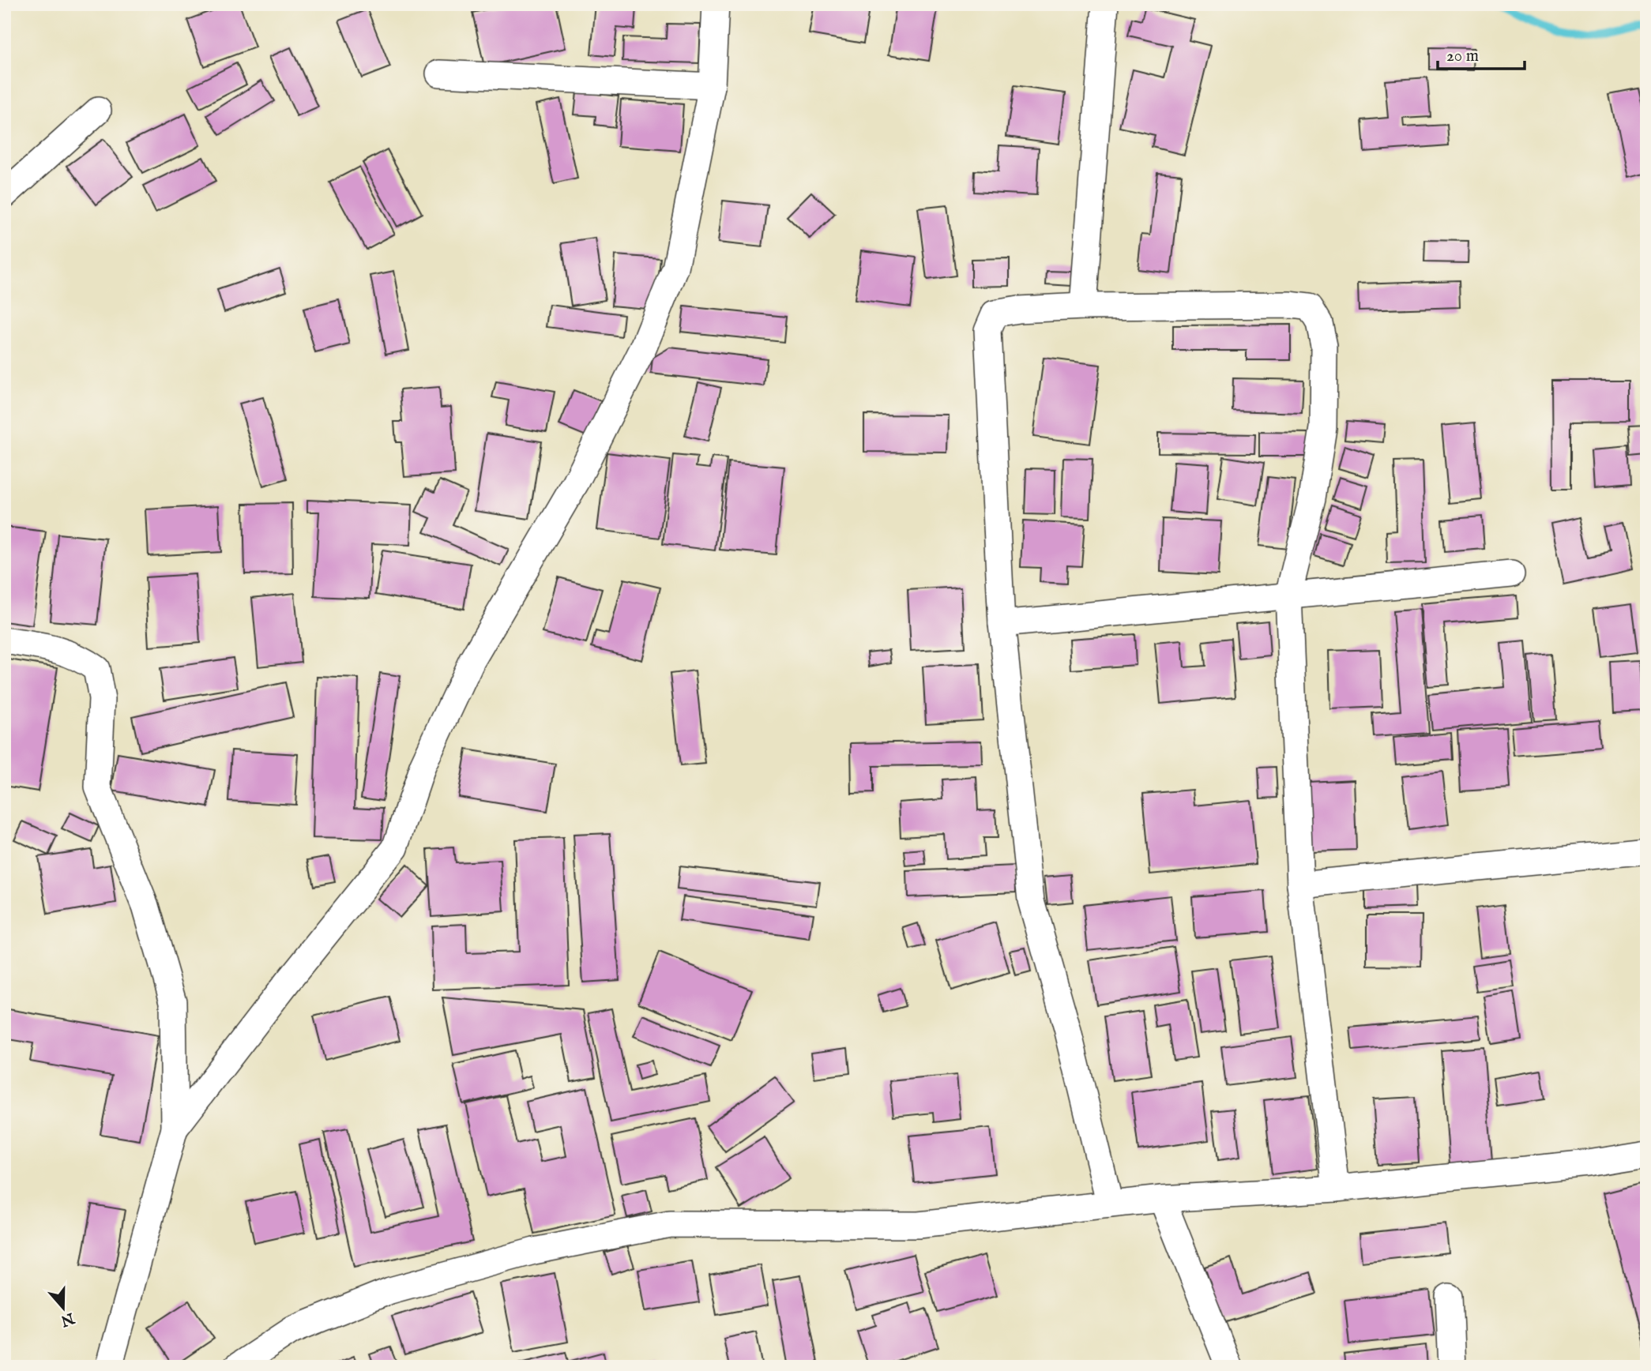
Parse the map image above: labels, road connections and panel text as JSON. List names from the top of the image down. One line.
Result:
{"scale_bar":"20 m","north":"bottom"}
